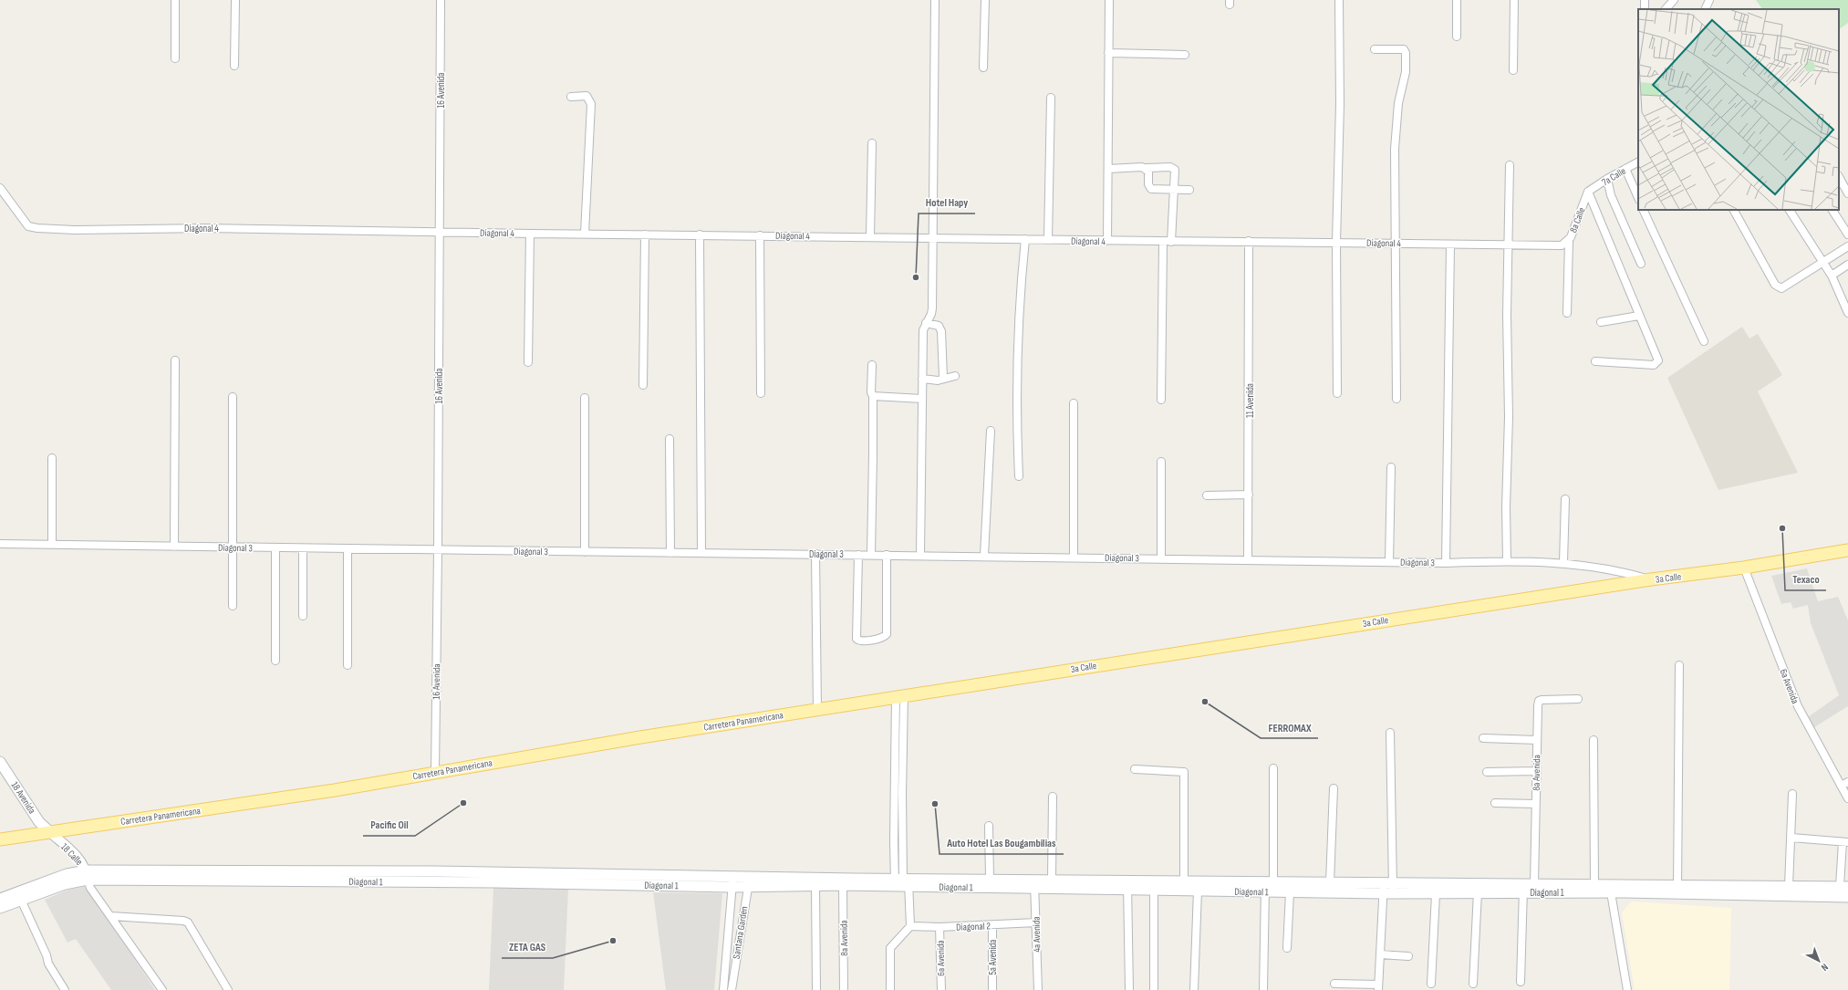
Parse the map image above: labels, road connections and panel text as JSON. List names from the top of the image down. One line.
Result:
{"streets":{"main road":["3a Calle","Carretera Panamericana","18 Avenida","Diagonal 1"],"street":["16 Avenida","7a Calle","8a Calle","Diagonal 4","11 Avenida","Diagonal 3","6a Avenida","8a Avenida","18 Calle","Diagonal 2","Santana Garden","4a Avenida","5a Avenida"]},"crossings":[["16 Avenida","Diagonal 4"],["16 Avenida","Diagonal 3"],["16 Avenida","Carretera Panamericana"],["7a Calle","8a Calle"],["8a Calle","Diagonal 4"],["Diagonal 4","11 Avenida"],["11 Avenida","Diagonal 3"],["Diagonal 3","3a Calle"],["3a Calle","6a Avenida"],["3a Calle","Carretera Panamericana"],["6a Avenida","Diagonal 2"],["Carretera Panamericana","18 Avenida"],["Carretera Panamericana","18 Calle"],["8a Avenida","Diagonal 1"],["18 Avenida","18 Calle"],["18 Calle","Diagonal 1"],["Diagonal 1","Santana Garden"],["Diagonal 1","4a Avenida"],["Diagonal 2","4a Avenida"],["Diagonal 2","5a Avenida"]],"places":["Hotel Hapy","Texaco","FERROMAX","Pacific Oil","Auto Hotel Las Bougambilias","ZETA GAS"],"north":"bottom right"}
